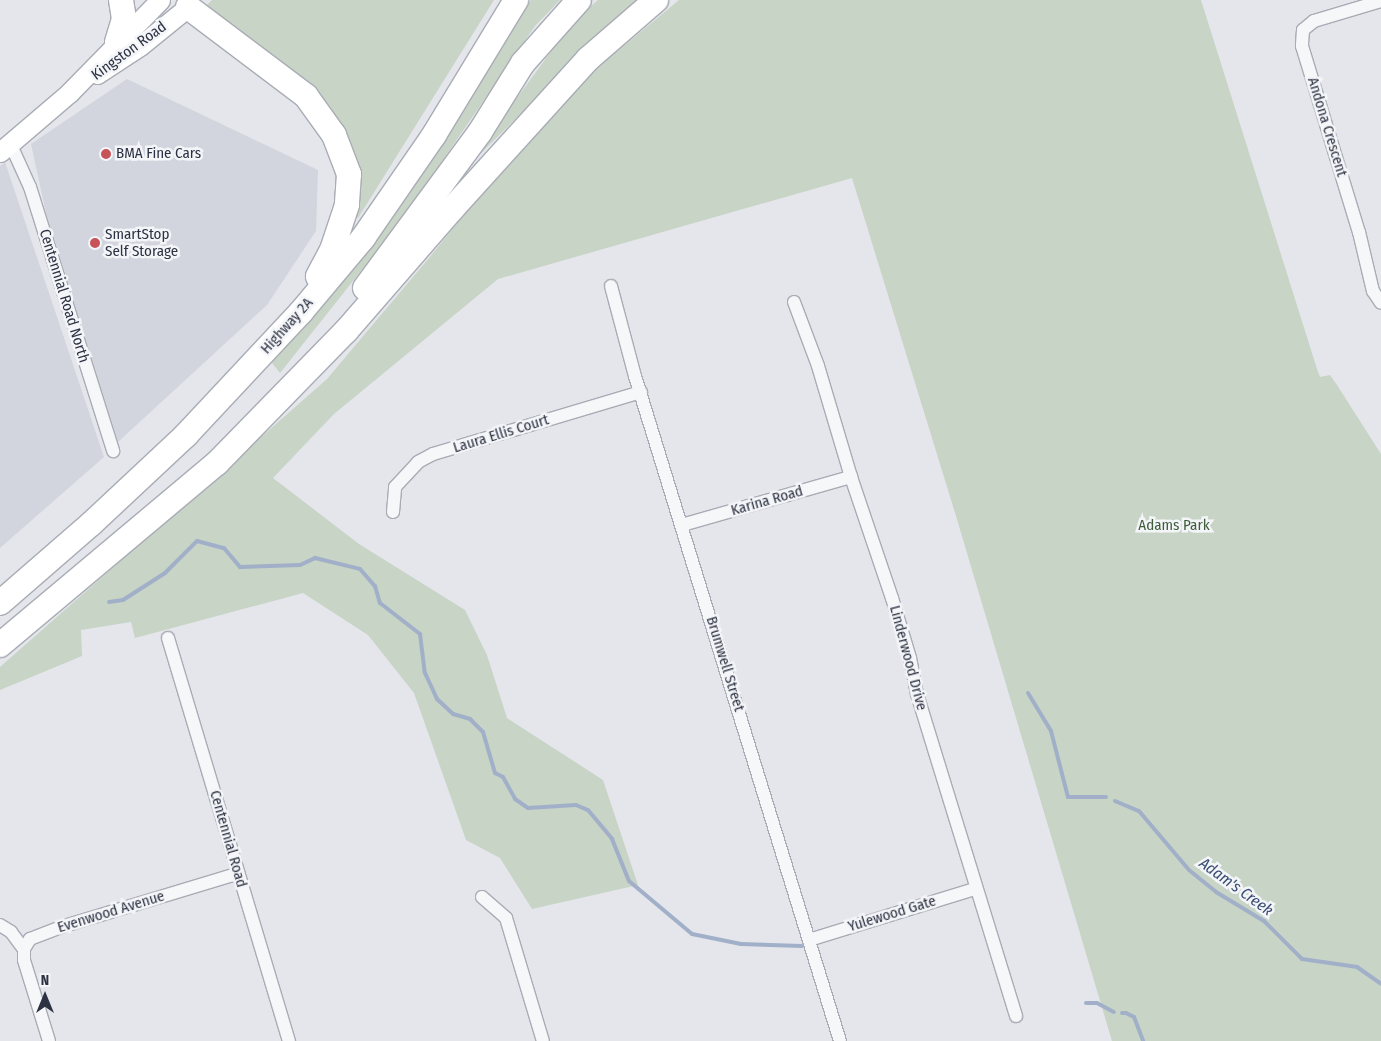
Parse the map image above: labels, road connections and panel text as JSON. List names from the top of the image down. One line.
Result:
{"streets":{"highway":["Highway 2A"],"main road":["Kingston Road"],"street":["Andona Crescent","Centennial Road North","Laura Ellis Court","Karina Road","Linderwood Drive","Brumwell Street","Centennial Road","Evenwood Avenue","Yulewood Gate"]},"crossings":[["Kingston Road","Centennial Road North"],["Laura Ellis Court","Brumwell Street"],["Karina Road","Linderwood Drive"],["Karina Road","Brumwell Street"],["Linderwood Drive","Yulewood Gate"],["Brumwell Street","Yulewood Gate"],["Centennial Road","Evenwood Avenue"]],"water":["Adam's Creek"],"parks":["Adams Park"],"places":["BMA Fine Cars","SmartStop Self Storage"],"north":"top"}
